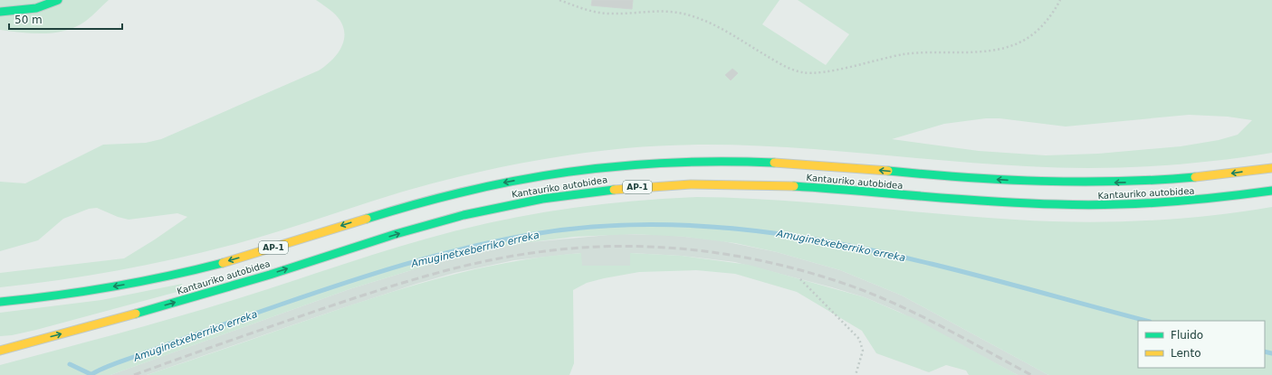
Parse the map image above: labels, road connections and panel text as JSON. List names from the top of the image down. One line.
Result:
{"streets":{"main road":["Kantauriko autobidea","AP-1"]},"water":["Amuginetxeberriko erreka"],"legend":["Fluido","Lento"],"scale_bar":"50 m"}
